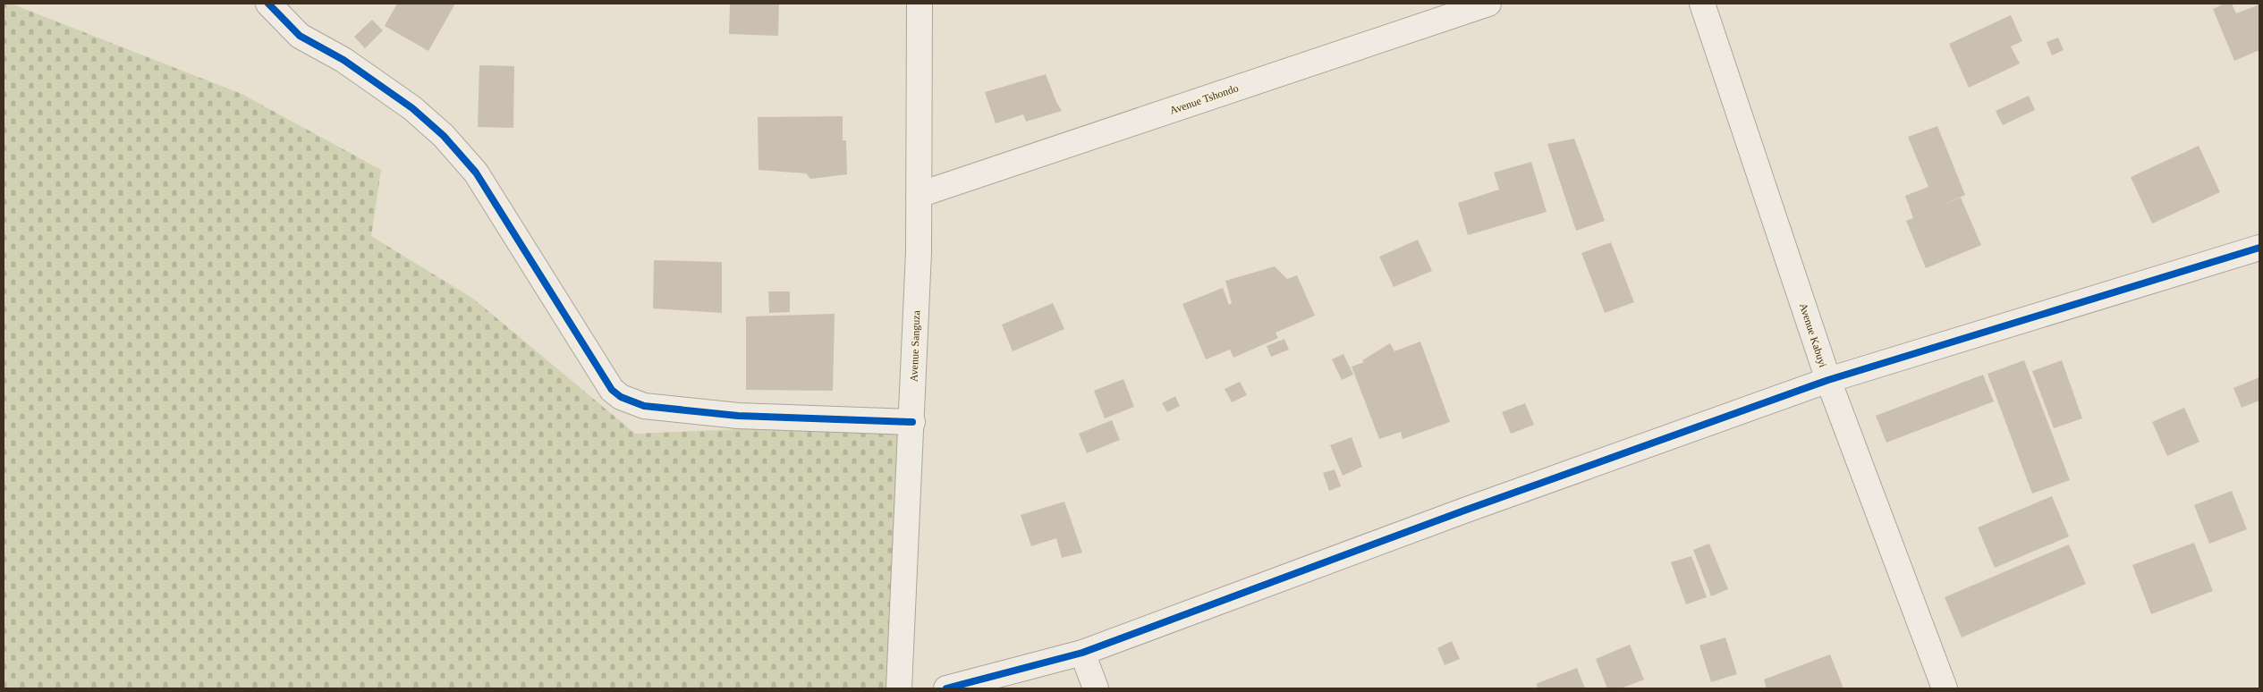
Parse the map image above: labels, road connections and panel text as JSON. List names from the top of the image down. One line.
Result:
{"streets":{"street":["Avenue Tshondo","Avenue Kabuyi","Avenue Sanguza"]},"crossings":[["Avenue Tshondo","Avenue Sanguza"]]}
